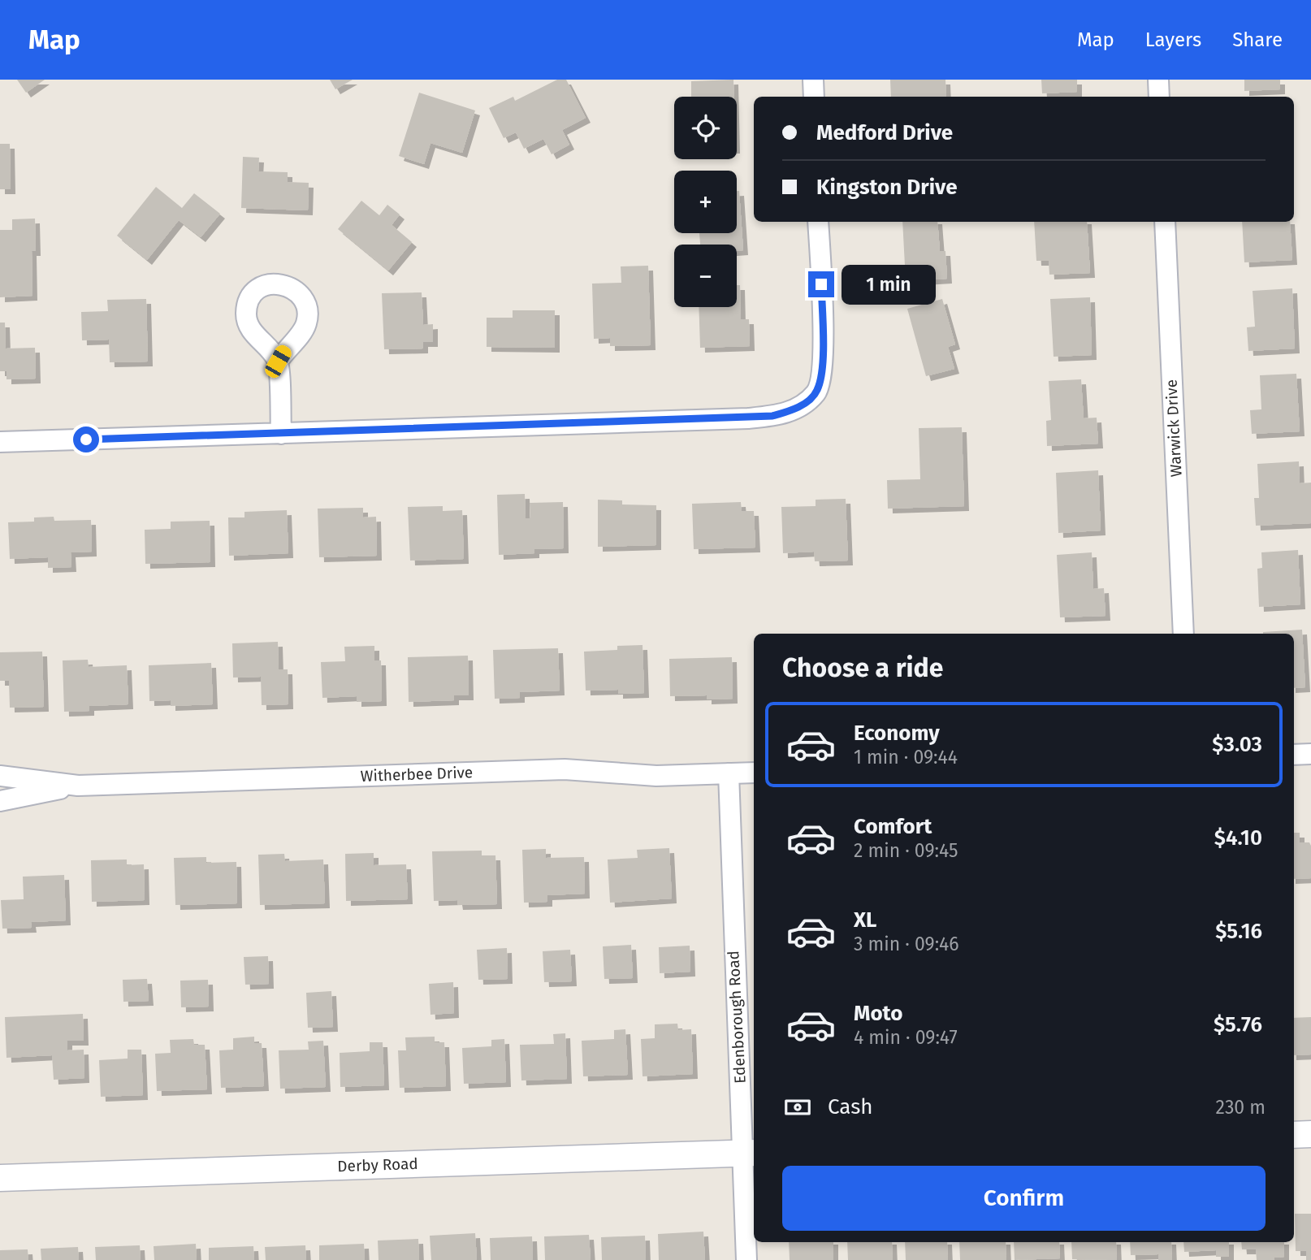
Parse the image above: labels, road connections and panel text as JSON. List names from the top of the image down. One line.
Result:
{"streets":{"street":["Warwick Drive","Witherbee Drive","Edenborough Road","Derby Road"]},"crossings":[["Witherbee Drive","Edenborough Road"],["Edenborough Road","Derby Road"]],"page":{"header":"Map","nav":["Map","Layers","Share"],"map_buttons":["+","−"],"banner":["Medford Drive","Kingston Drive"],"bubble":"1 min","heading":"Choose a ride","list":[{"name":"Economy","note":"1 min · 09:44","value":"$3.03"},{"name":"Comfort","note":"2 min · 09:45","value":"$4.10"},{"name":"XL","note":"3 min · 09:46","value":"$5.16"},{"name":"Moto","note":"4 min · 09:47","value":"$5.76"}],"pay":["Cash","230 m"],"buttons":"Confirm"}}
